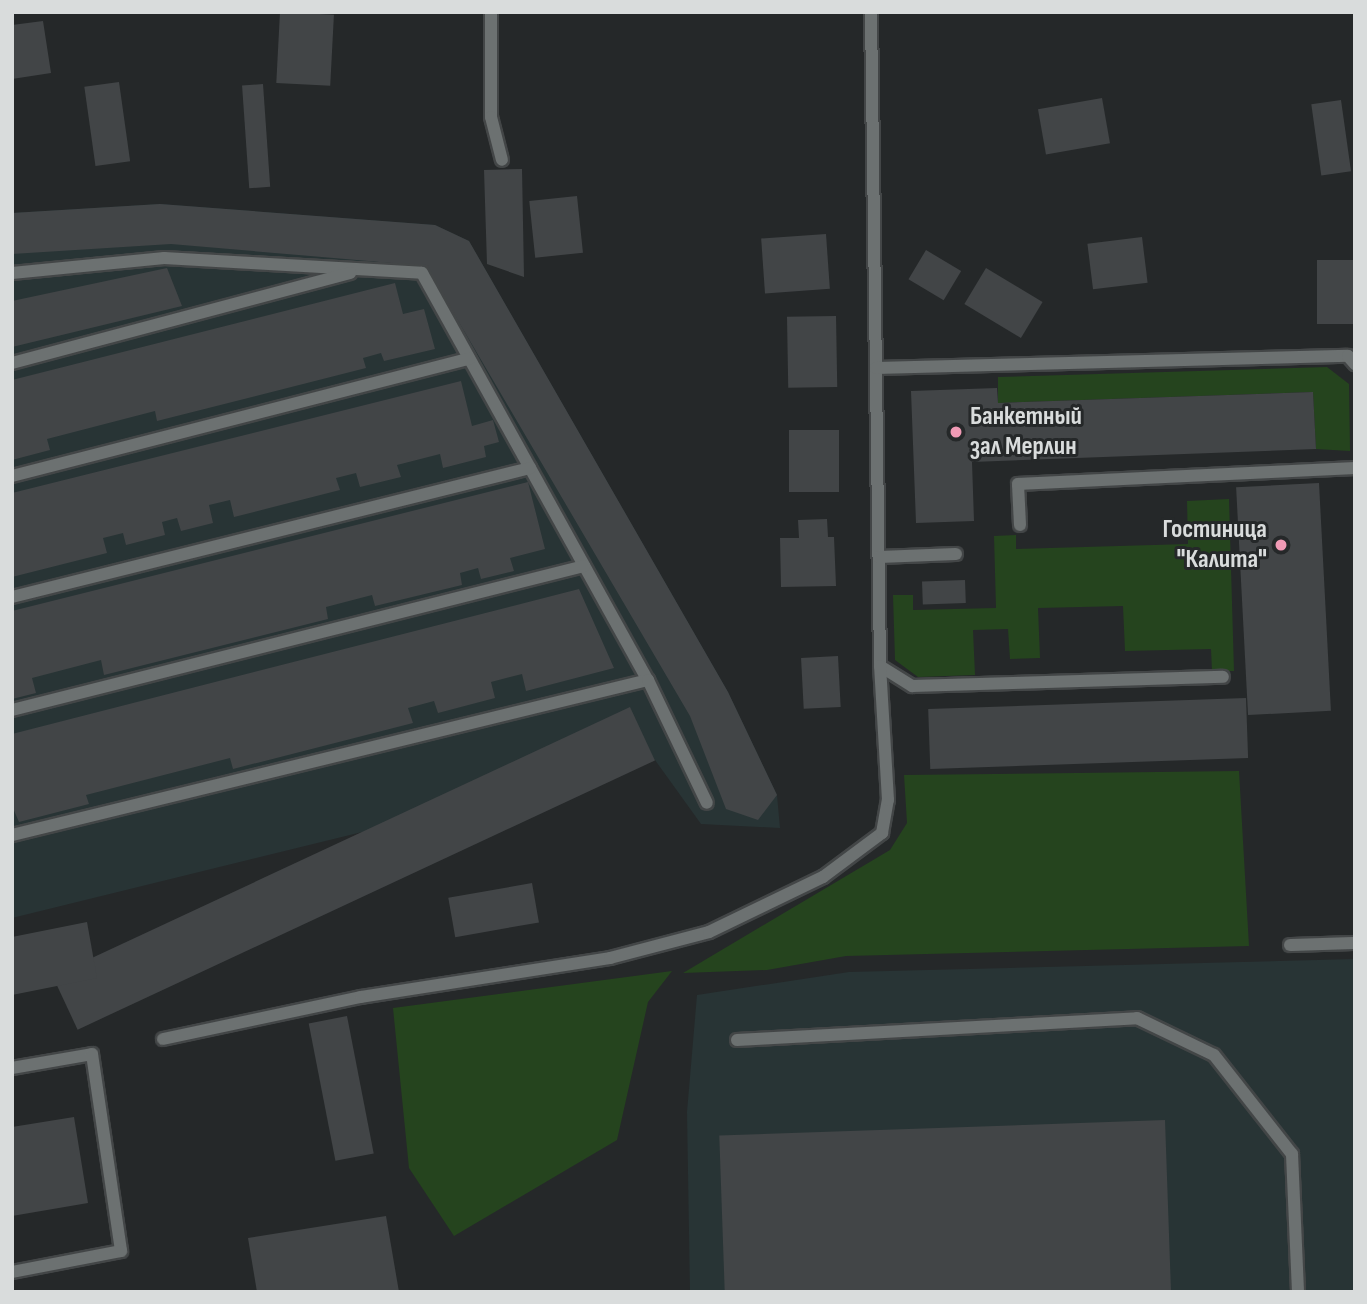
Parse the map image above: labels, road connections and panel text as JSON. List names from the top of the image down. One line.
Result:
{"places":["Банкетный зал Мерлин","Гостиница \"Калита\""]}
